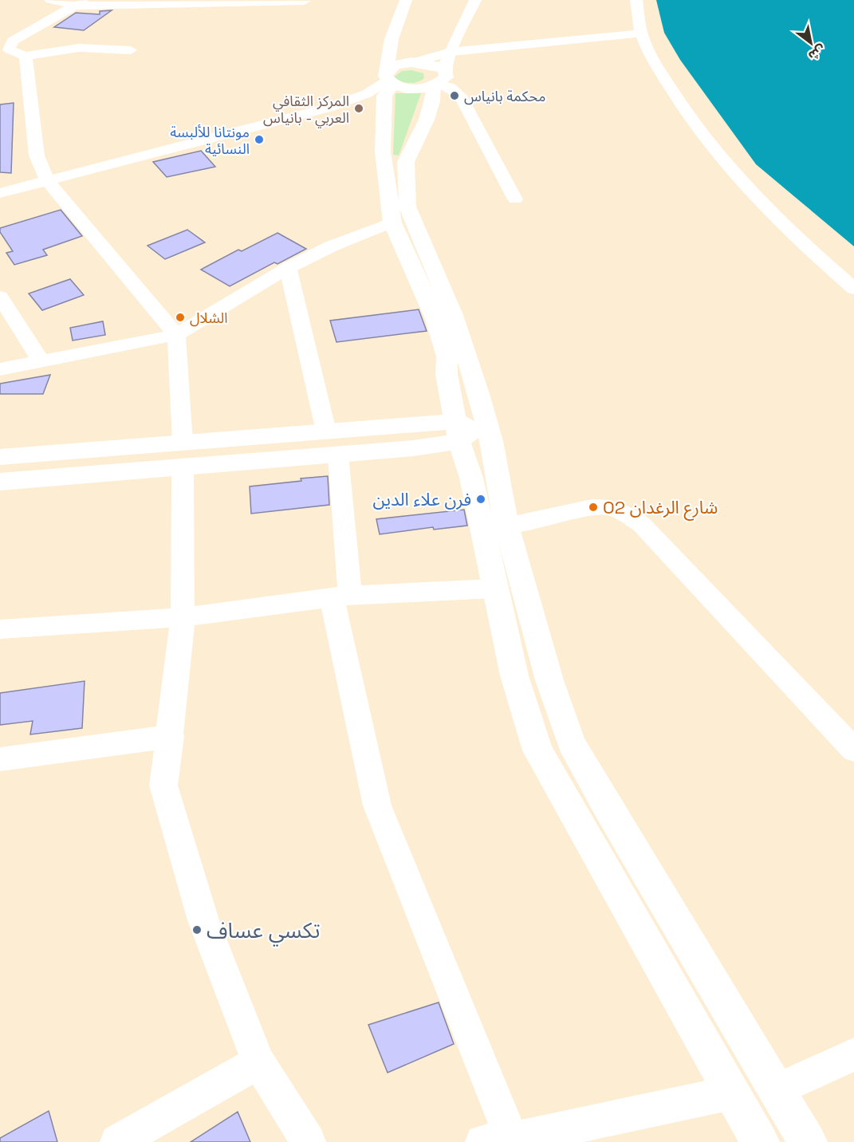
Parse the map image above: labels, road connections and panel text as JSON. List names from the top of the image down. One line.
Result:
{"places":["محكمة بانياس","المركز الثقافي العربي - بانياس","مونتانا للألبسة النسائية","الشلال","فرن علاء الدين","O2 شارع الرغدان","تكسي عساف"],"north":"bottom right"}
